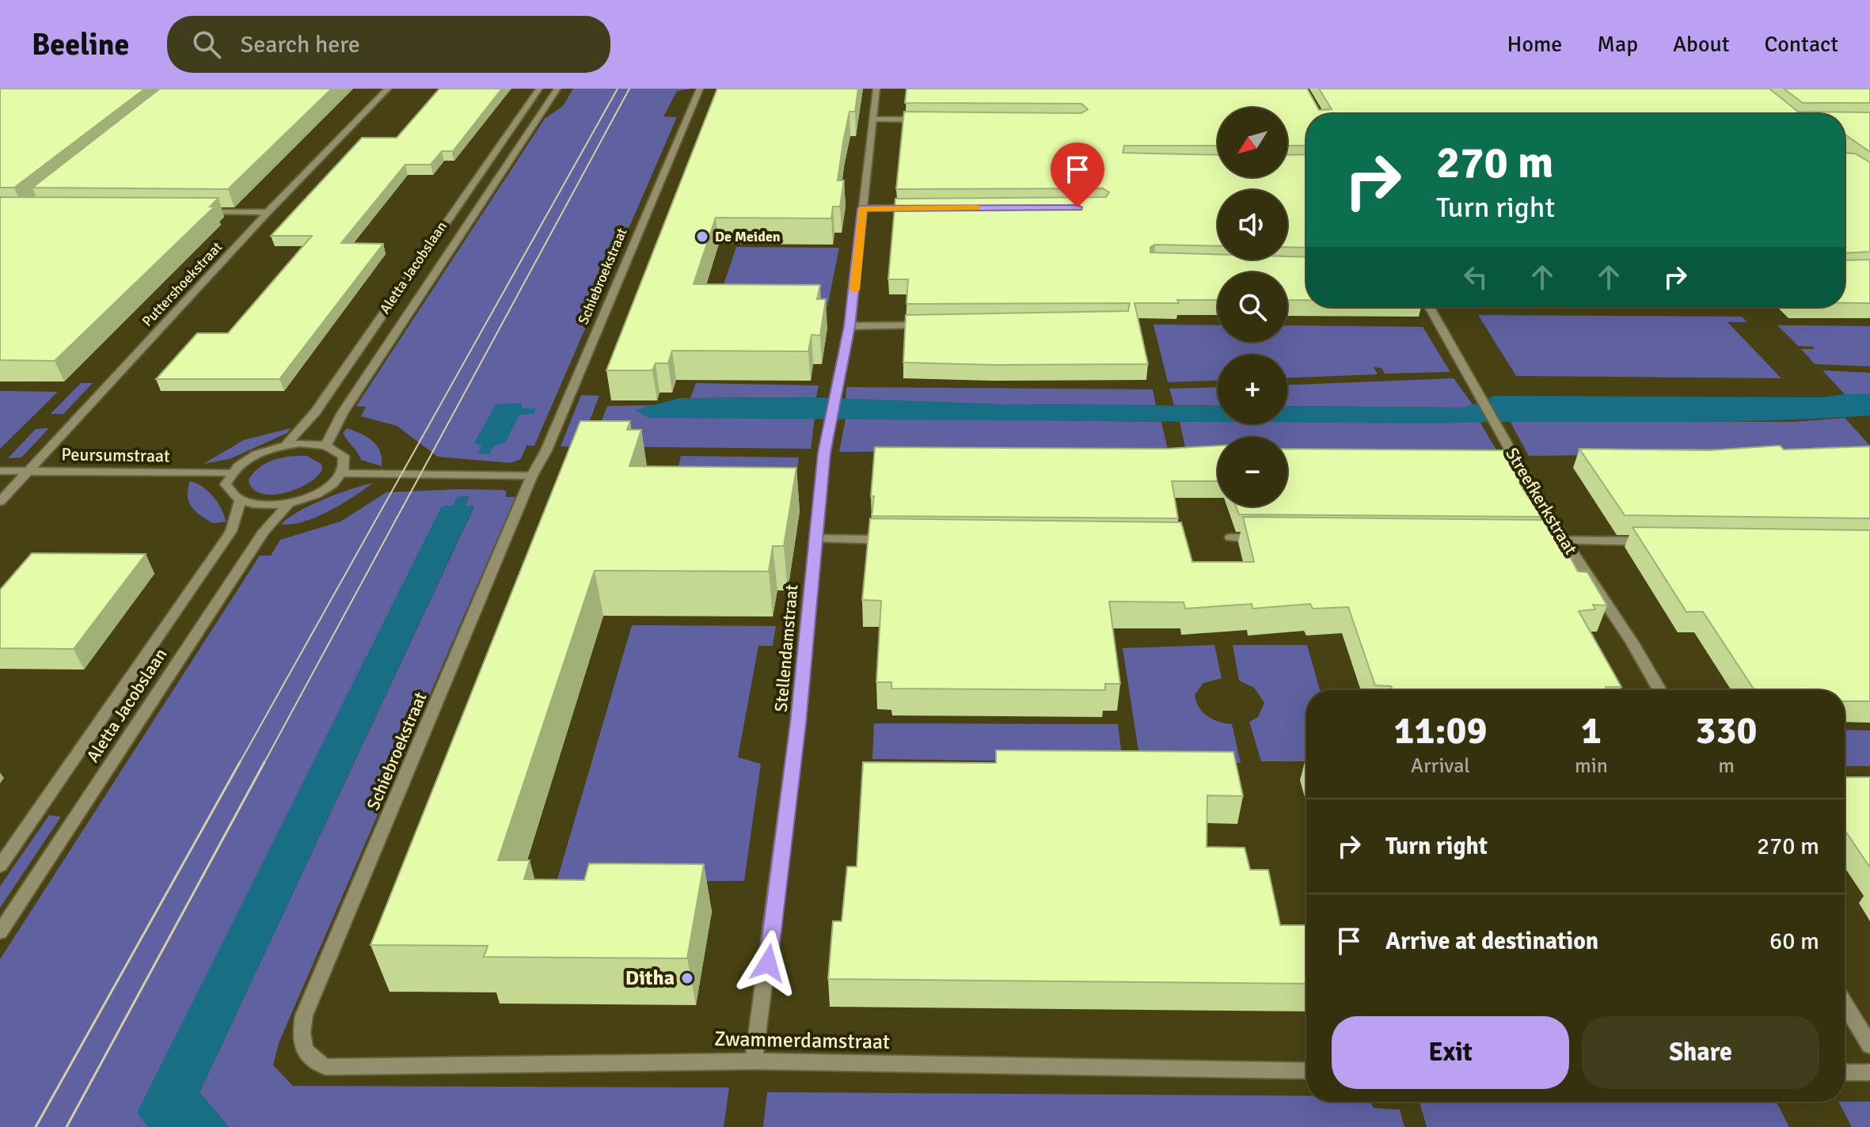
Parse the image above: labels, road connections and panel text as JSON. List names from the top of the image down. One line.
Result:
{"streets":{"street":["Aletta Jacobslaan","Schiebroekstraat","Puttershoekstraat","Peursumstraat","Streefkerkstraat","Stellendamstraat","Zwammerdamstraat"]},"crossings":[["Schiebroekstraat","Zwammerdamstraat"],["Puttershoekstraat","Peursumstraat"],["Stellendamstraat","Zwammerdamstraat"]],"places":["De Meiden","Ditha"],"north":"bottom left","page":{"header":"Beeline","search":"Search here","nav":["Home","Map","About","Contact"],"map_buttons":["+","−"],"turn":["270 m","Turn right"],"eta":["11:09","Arrival","1","min","330","m"],"list":[{"name":"Turn right","value":"270 m"},{"name":"Arrive at destination","value":"60 m"}],"buttons":["Exit","Share"]}}
